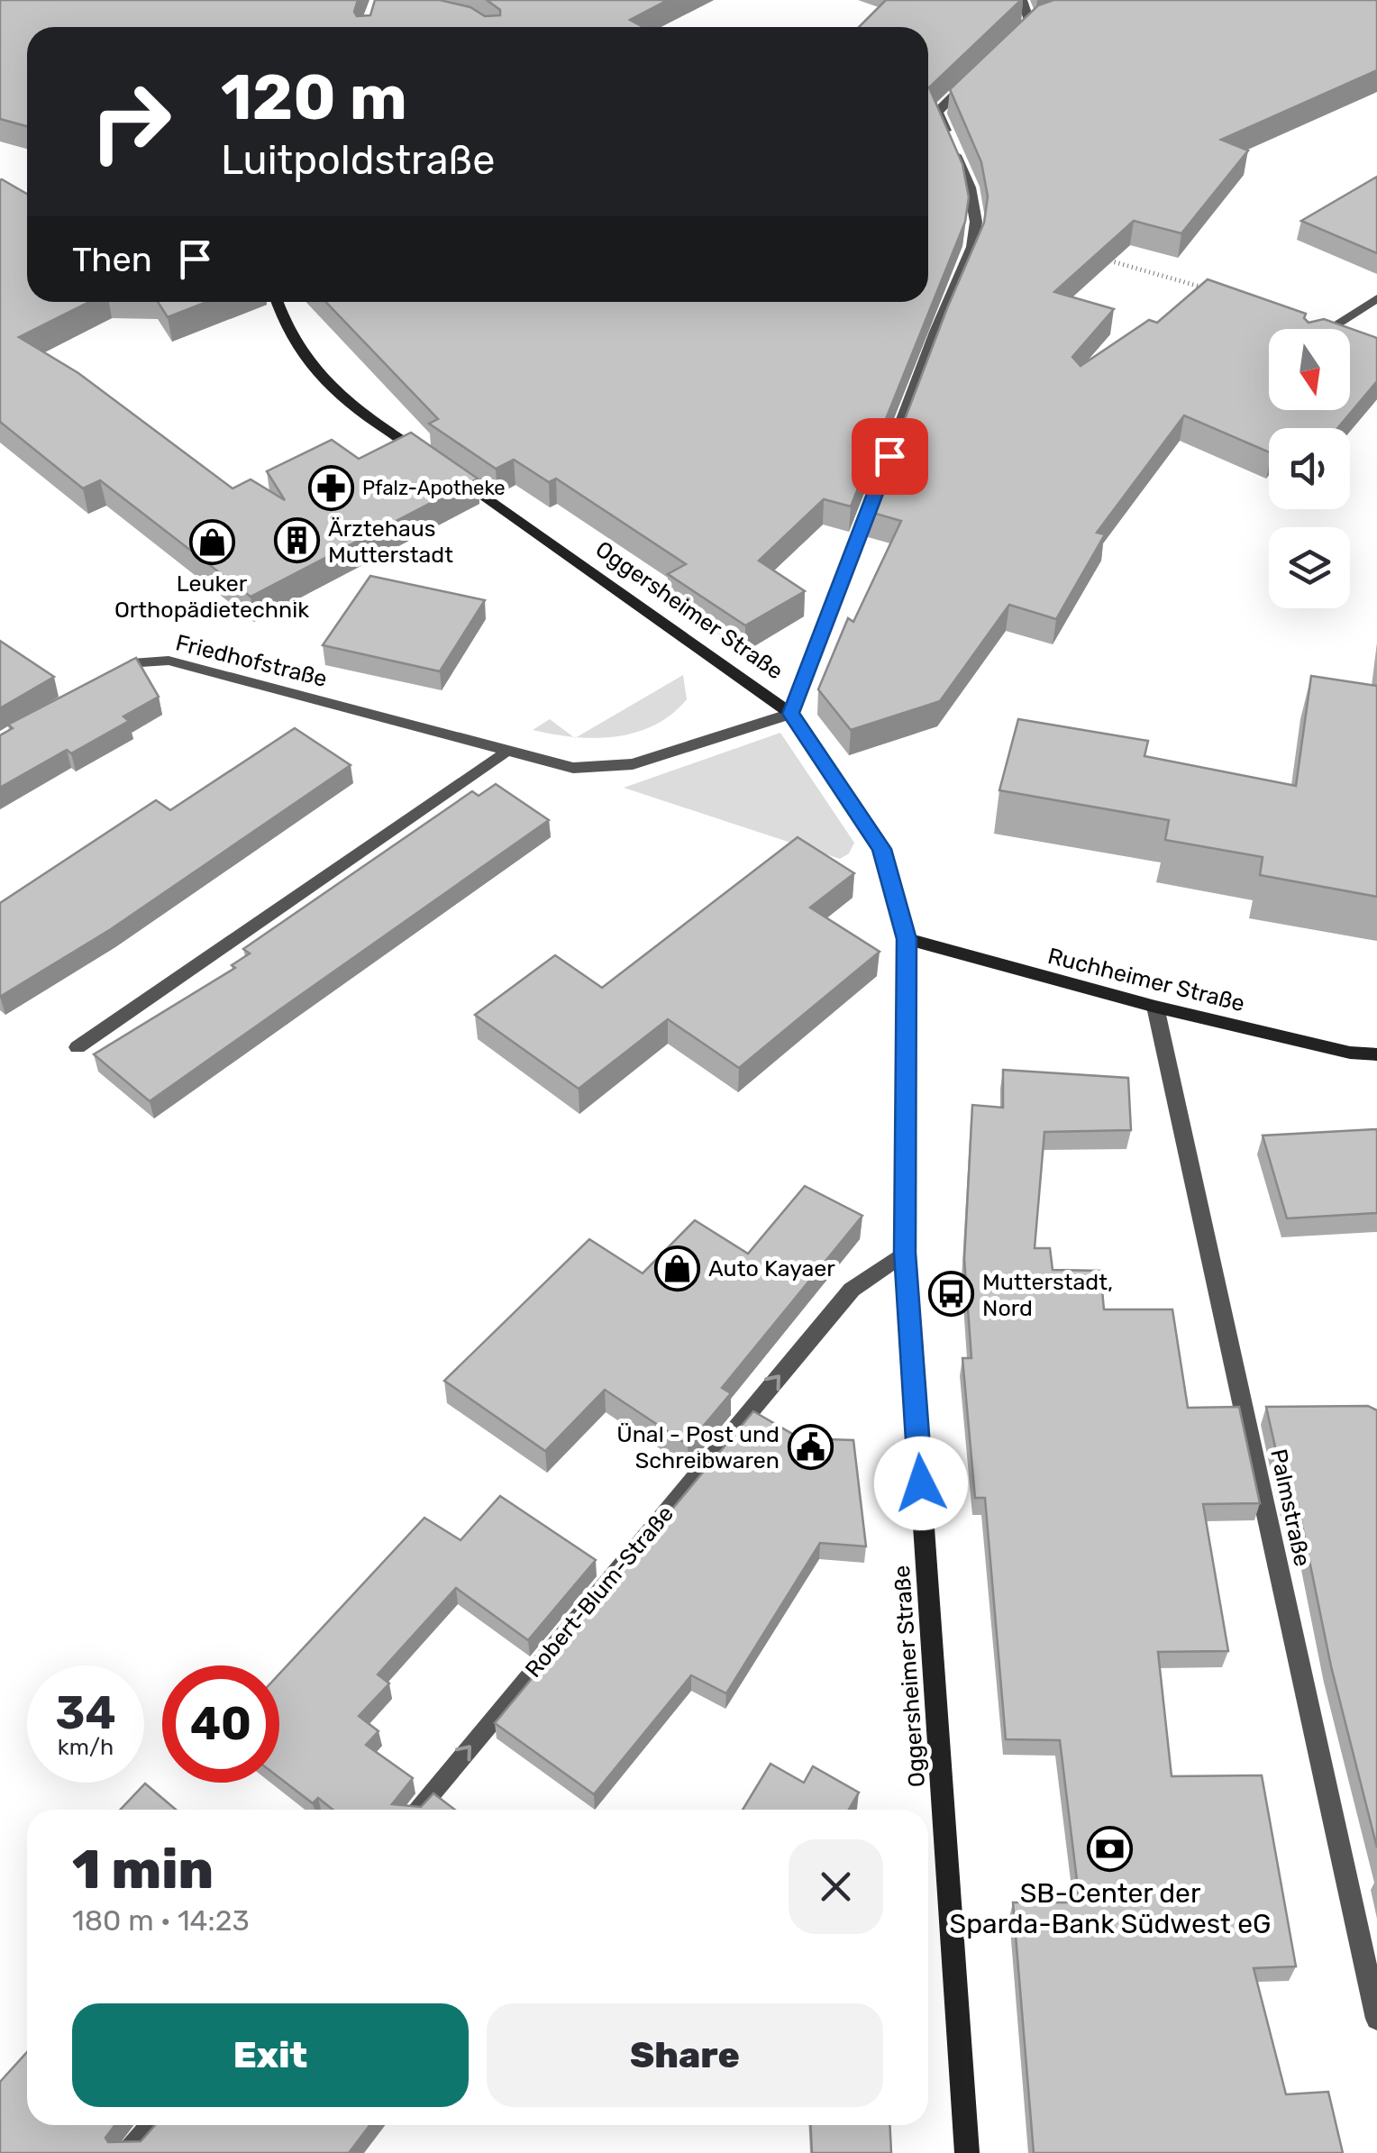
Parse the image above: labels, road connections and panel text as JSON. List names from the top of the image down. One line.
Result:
{"streets":{"main road":["Oggersheimer Straße","Ruchheimer Straße"],"street":["Friedhofstraße","Palmstraße","Robert-Blum-Straße"]},"crossings":[["Oggersheimer Straße","Friedhofstraße"],["Oggersheimer Straße","Ruchheimer Straße"],["Oggersheimer Straße","Robert-Blum-Straße"],["Ruchheimer Straße","Palmstraße"]],"one_way":["Robert-Blum-Straße"],"places":{"pharmacy":["Pfalz-Apotheke"],"building":["Ärztehaus Mutterstadt"],"shop":["Leuker Orthopädietechnik","Auto Kayaer"],"bus stop":["Mutterstadt, Nord"],"public building":["Ünal - Post und Schreibwaren"],"bank":["SB-Center der Sparda-Bank Südwest eG"]},"north":"bottom","page":{"turn":["120 m","Luitpoldstraße"],"then":"Then","speed":"34 km/h","limit":"40","heading":["1 min","180 m · 14:23"],"buttons":["Exit","Share"]}}
